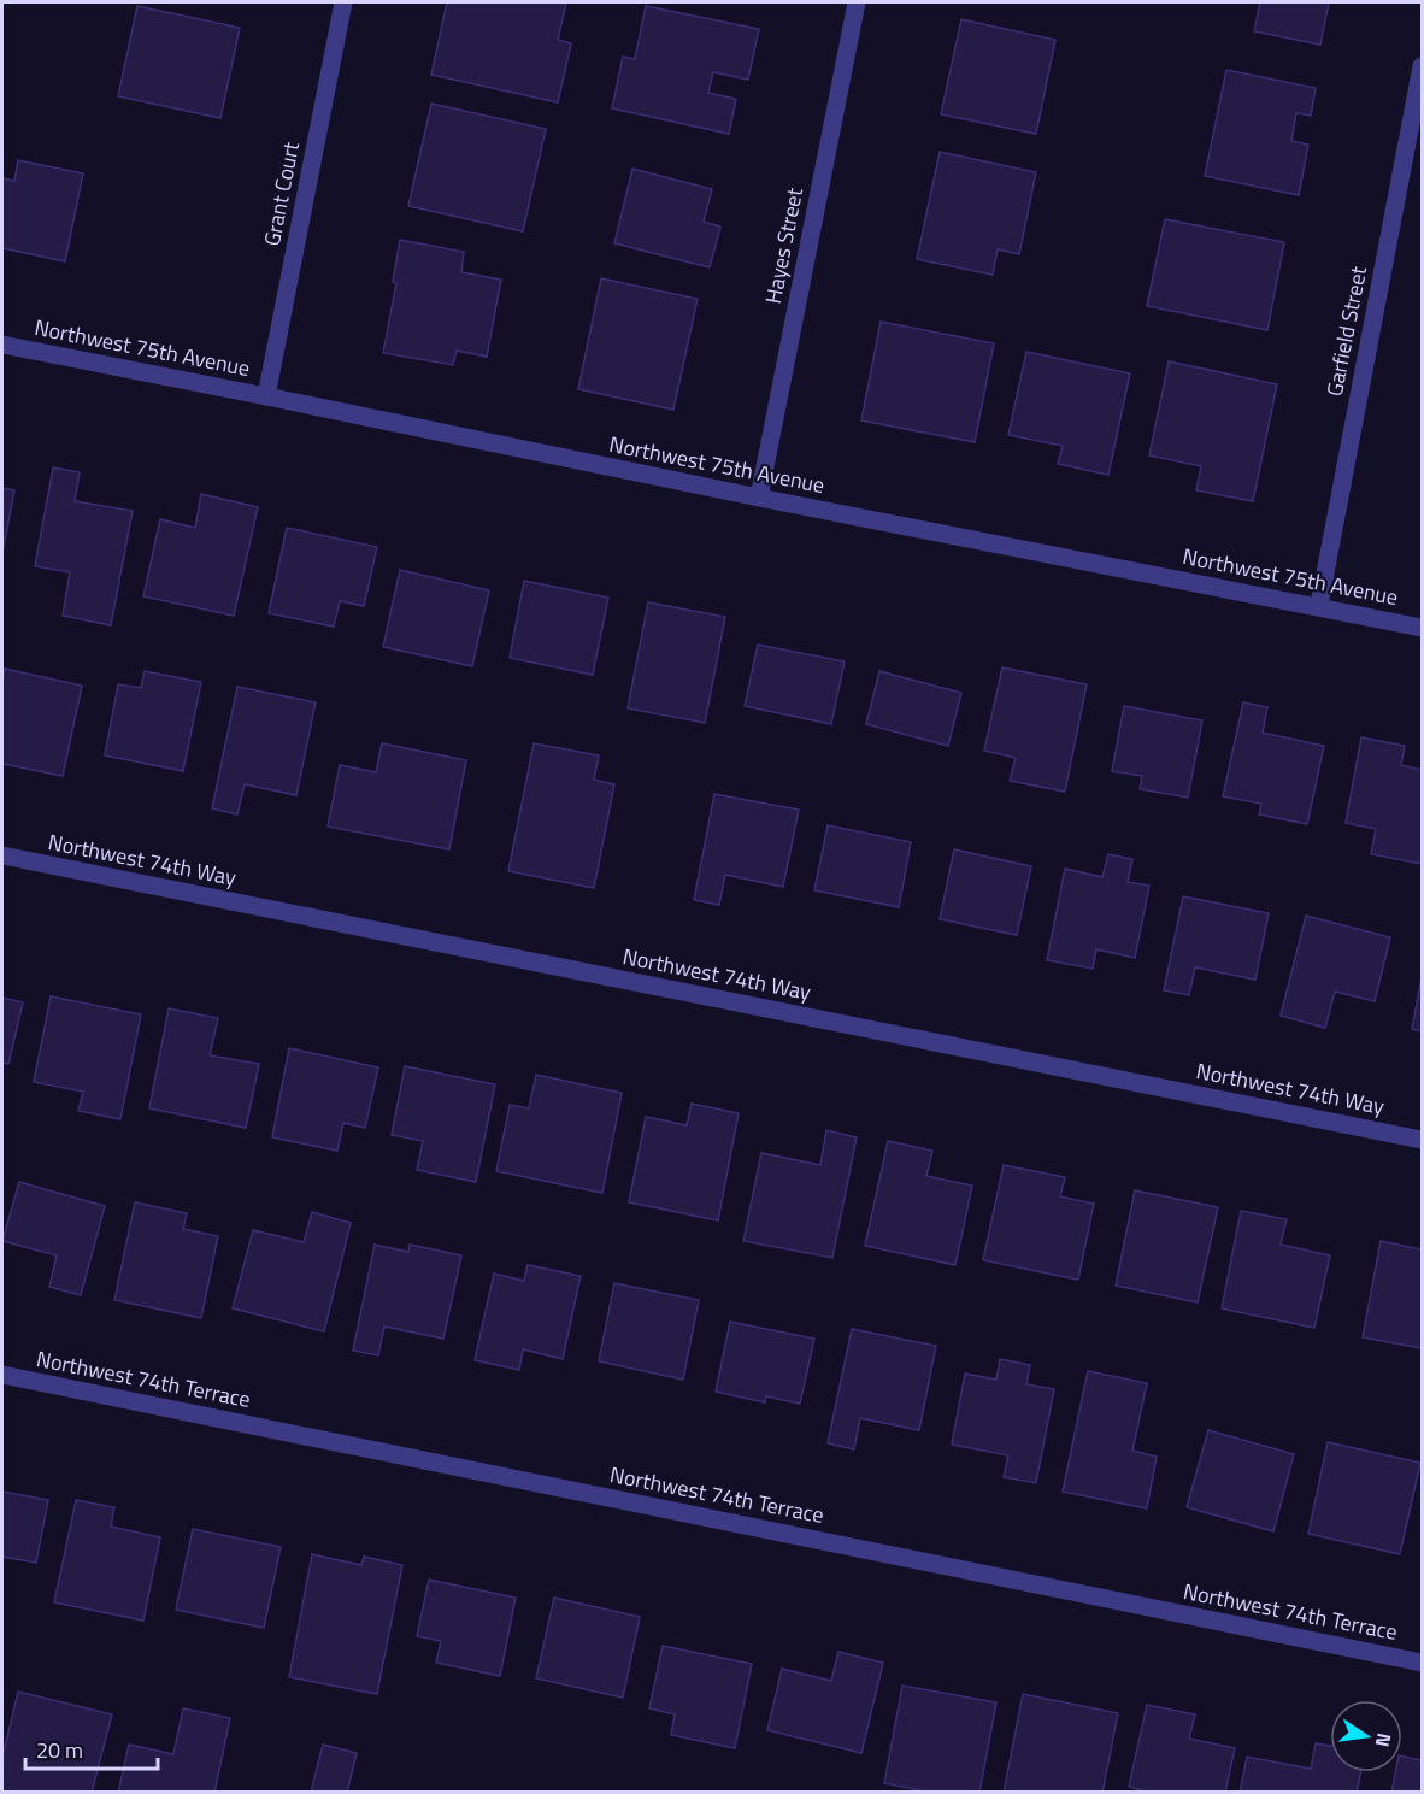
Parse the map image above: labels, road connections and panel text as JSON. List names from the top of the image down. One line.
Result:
{"streets":{"street":["Grant Court","Hayes Street","Garfield Street","Northwest 75th Avenue","Northwest 74th Way","Northwest 74th Terrace"]},"crossings":[["Grant Court","Northwest 75th Avenue"],["Hayes Street","Northwest 75th Avenue"],["Garfield Street","Northwest 75th Avenue"]],"scale_bar":"20 m","north":"right"}
